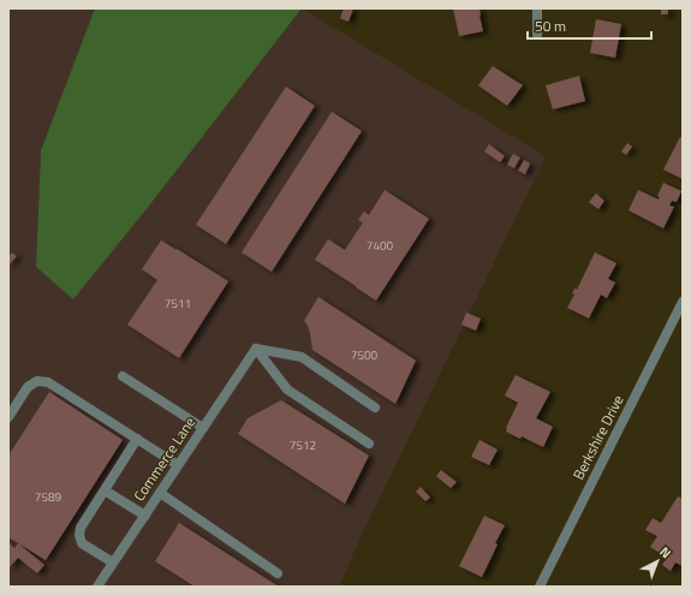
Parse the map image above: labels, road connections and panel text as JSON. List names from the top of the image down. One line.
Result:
{"streets":{"street":["Berkshire Drive","Commerce Lane"]},"house_numbers":["7400","7511","7500","7512","7589"],"scale_bar":"50 m","north":"top right"}
